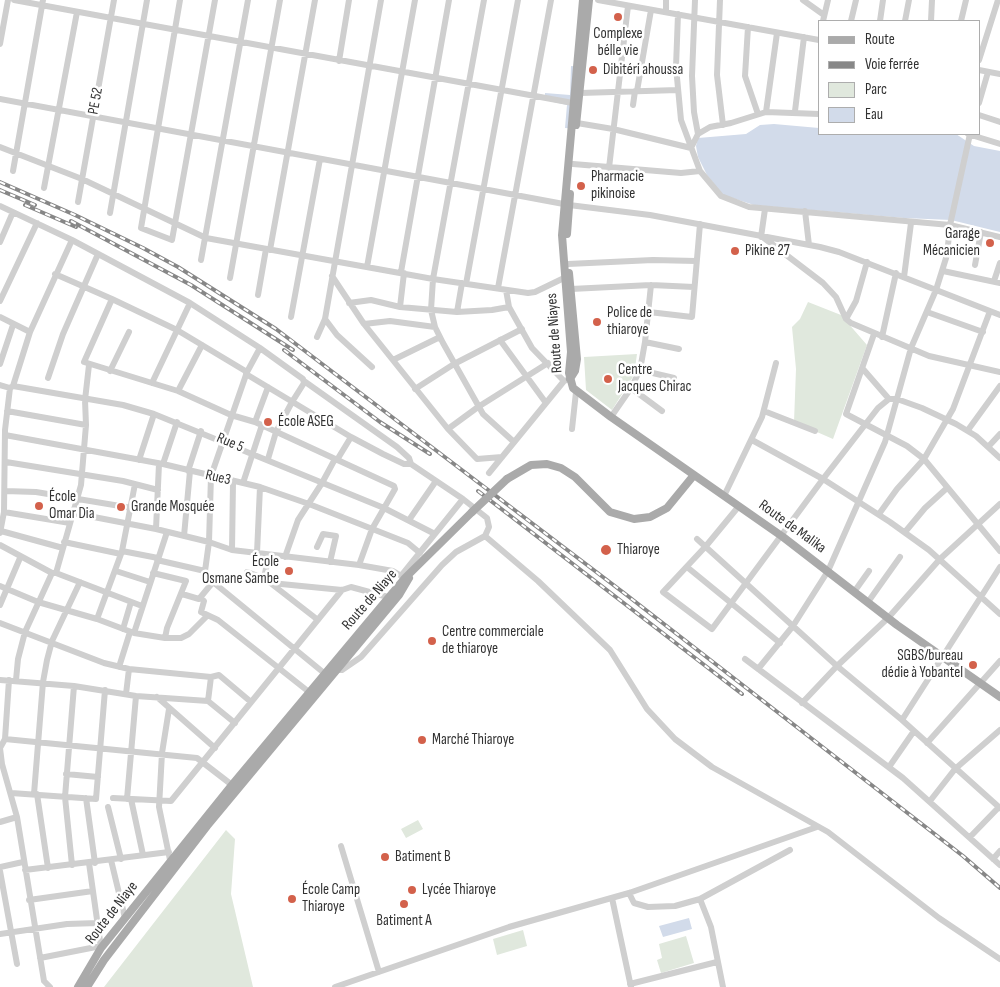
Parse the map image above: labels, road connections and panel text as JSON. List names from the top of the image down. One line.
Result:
{"streets":{"main road":["Route de Niayes","Route de Malika","Route de Niaye"],"street":["PE 52","Rue 5","Rue3"]},"crossings":[["Route de Niayes","Route de Malika"]],"places":["Complexe bélle vie","Dibitéri ahoussa","Pharmacie pikinoise","Garage Mécanicien","Pikine 27","Police de thiaroye","Centre Jacques Chirac","École ASEG","École Omar Dia","Grande Mosquée","Thiaroye","École Osmane Sambe","Centre commerciale de thiaroye","SGBS/bureau dédie à Yobantel","Marché Thiaroye","Batiment B","Lycée Thiaroye","École Camp Thiaroye","Batiment A"],"legend":["Route","Voie ferrée","Parc","Eau"]}
